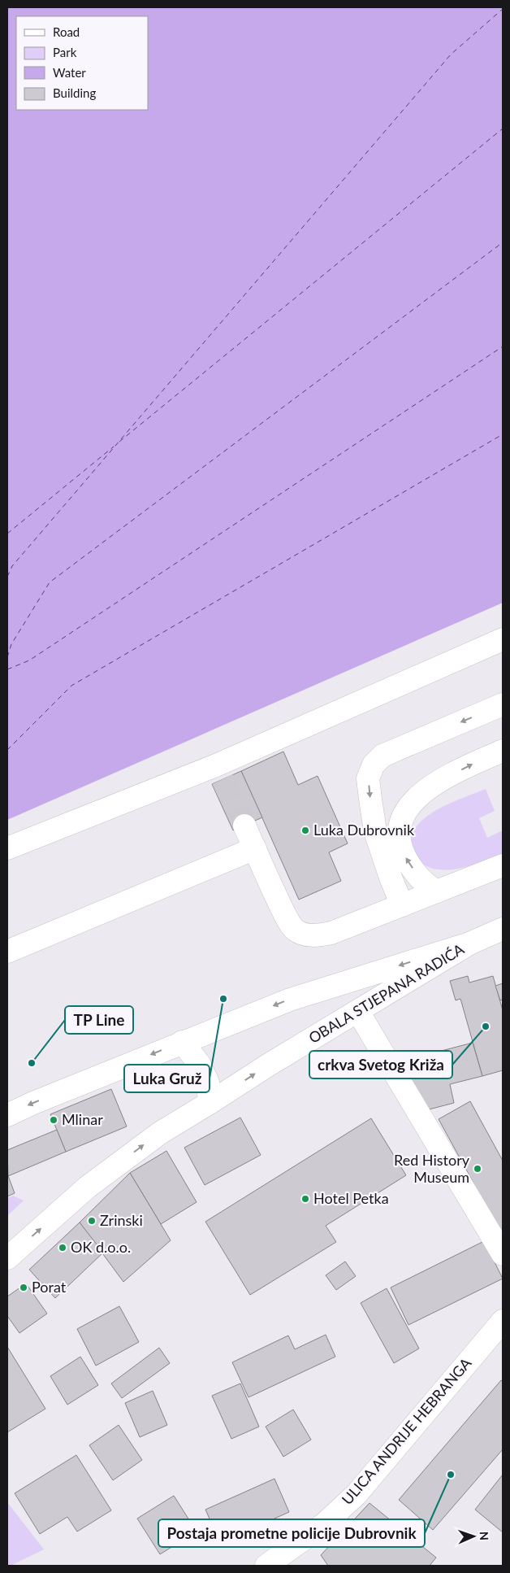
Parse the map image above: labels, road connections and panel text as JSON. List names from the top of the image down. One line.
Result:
{"streets":{"main road":["OBALA STJEPANA RADIĆA","ULICA ANDRIJE HEBRANGA"]},"places":["Luka Dubrovnik","Luka Gruž","crkva Svetog Križa","TP Line","Mlinar","Red History Museum","Hotel Petka","Zrinski","OK d.o.o.","Porat","Postaja prometne policije Dubrovnik"],"legend":["Road","Park","Water","Building"],"north":"right"}
